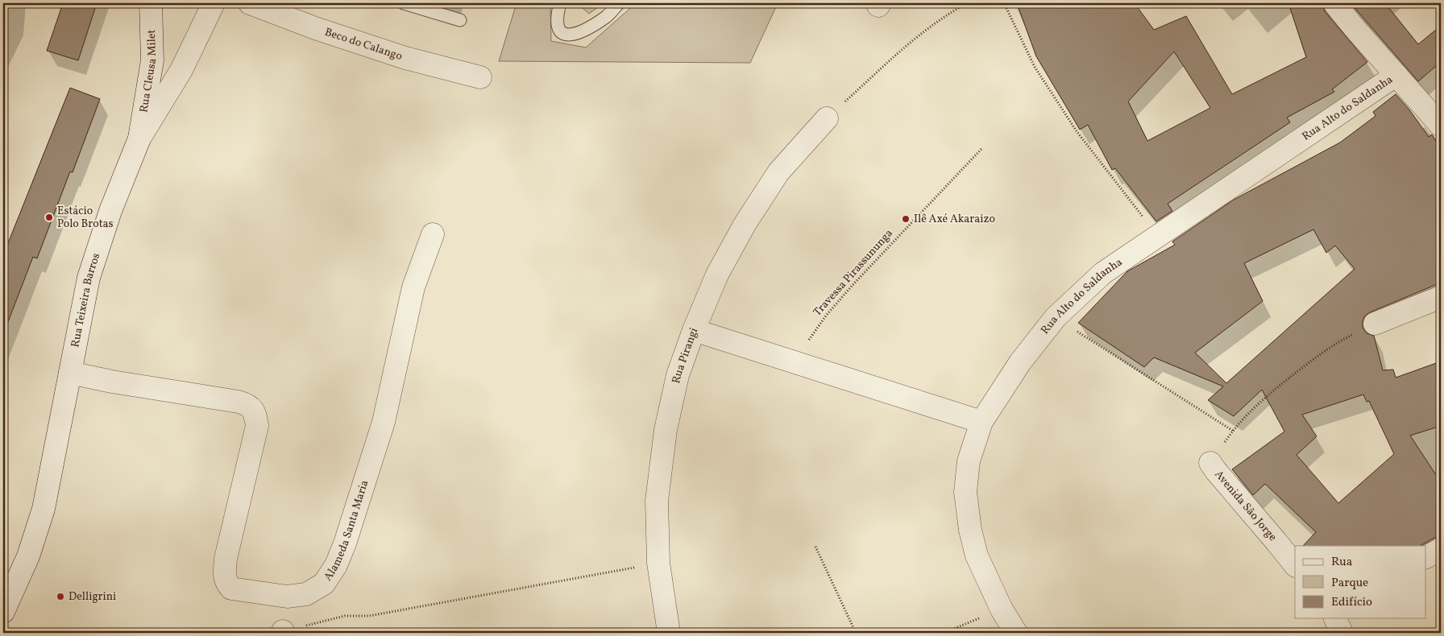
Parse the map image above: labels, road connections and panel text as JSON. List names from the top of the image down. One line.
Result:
{"streets":{"street":["Beco do Calango","Rua Cleusa Milet","Rua Alto do Saldanha","Rua Teixeira Barros","Rua Pirangi","Avenida São Jorge","Alameda Santa Maria"],"path":["Travessa Pirassununga"]},"crossings":[["Rua Cleusa Milet","Rua Teixeira Barros"],["Rua Alto do Saldanha","Rua Pirangi"],["Travessa Pirassununga","Rua Pirangi"],["Rua Teixeira Barros","Alameda Santa Maria"]],"places":["Estácio Polo Brotas","Ilê Axé Akaraizo","Delligrini"],"legend":["Rua","Parque","Edifício"]}
